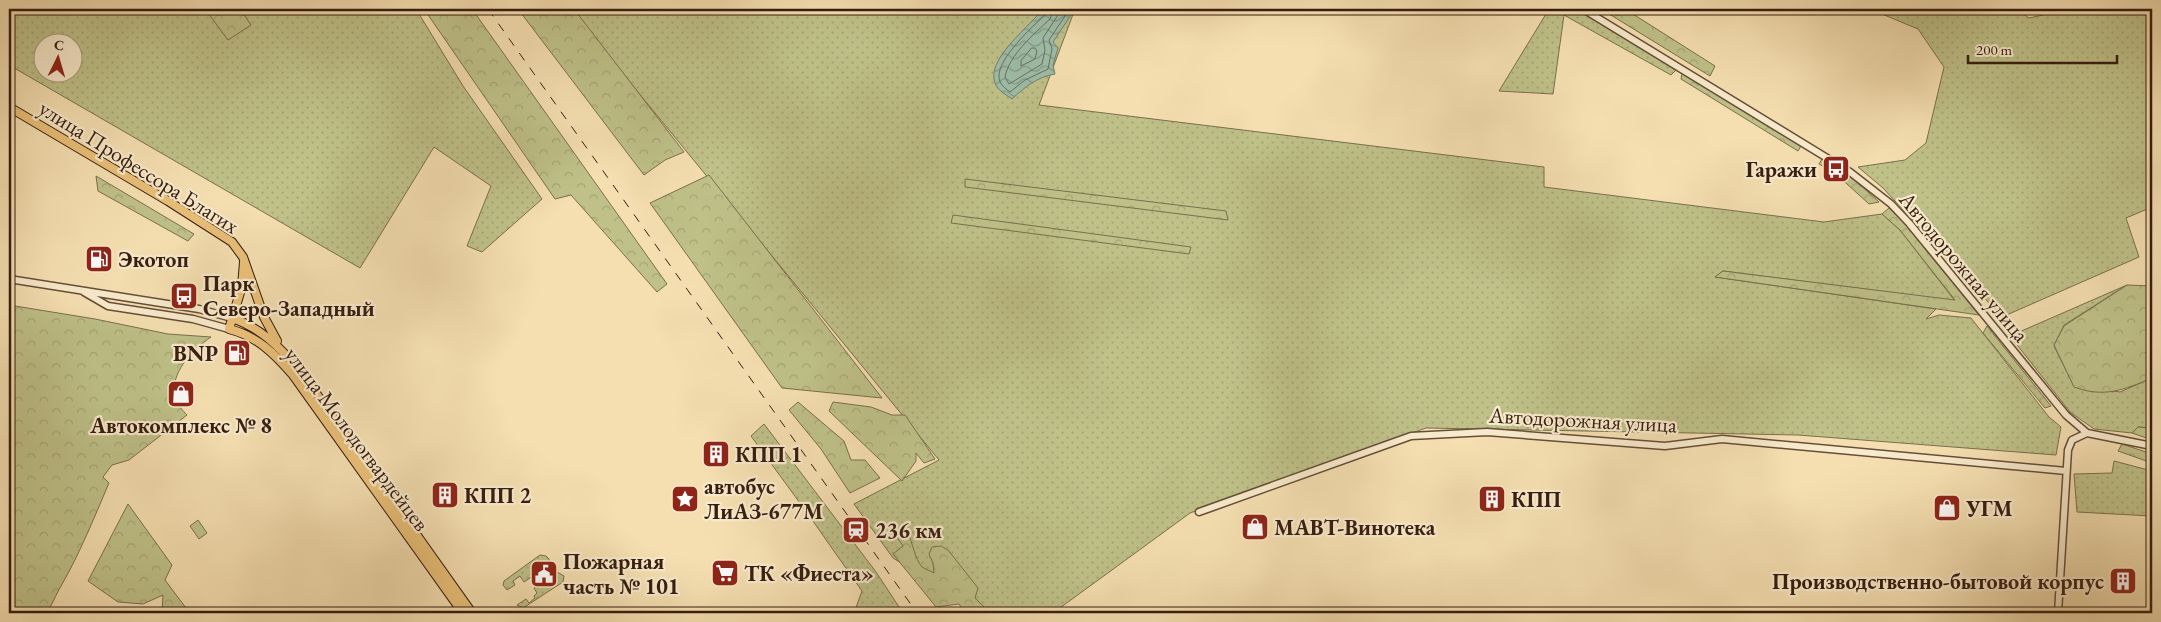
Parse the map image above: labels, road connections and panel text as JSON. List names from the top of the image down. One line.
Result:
{"streets":{"main road":["улица Профессора Благих","улица Молодогвардейцев"],"street":["Автодорожная улица"]},"crossings":[["улица Профессора Благих","улица Молодогвардейцев"]],"places":{"bus stop":["Гаражи","Парк Северо-Западный"],"fuel station":["Экотоп","BNP"],"shop":["Автокомплекс № 8","УГМ","МАВТ-Винотека"],"building":["КПП 1","КПП 2","КПП","Производственно-бытовой корпус"],"place":["автобус ЛиАЗ-677М"],"station":["236 км"],"supermarket":["ТК «Фиеста»"],"public building":["Пожарная часть № 101"]},"scale_bar":"200 m","north":"top"}
